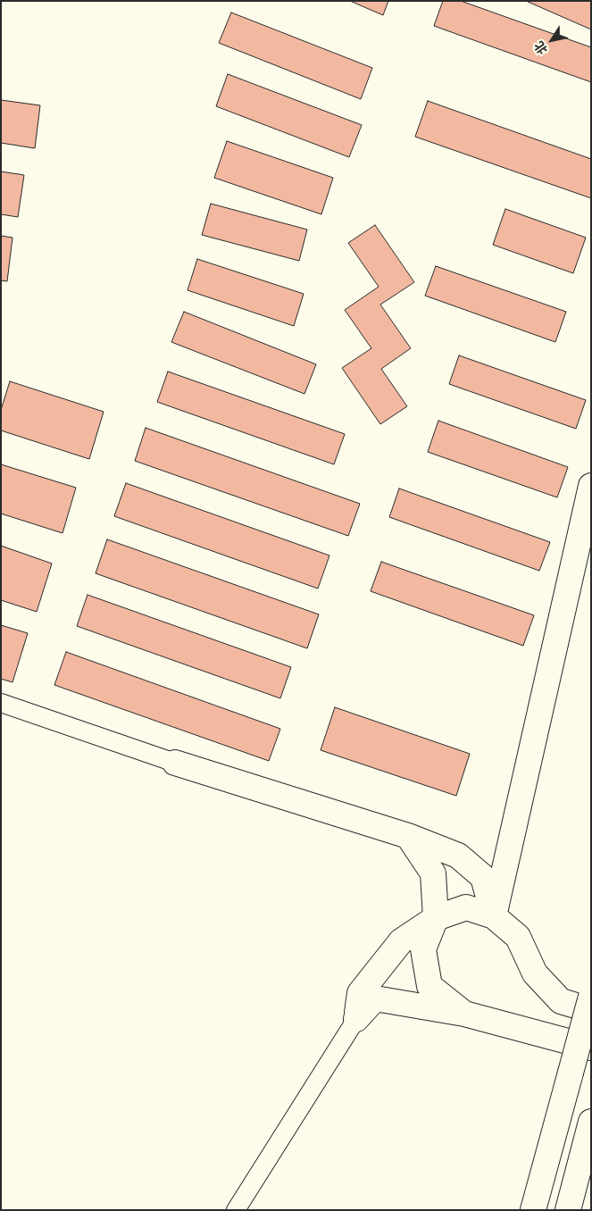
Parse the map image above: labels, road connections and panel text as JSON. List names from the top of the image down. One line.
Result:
{"north":"bottom left"}
